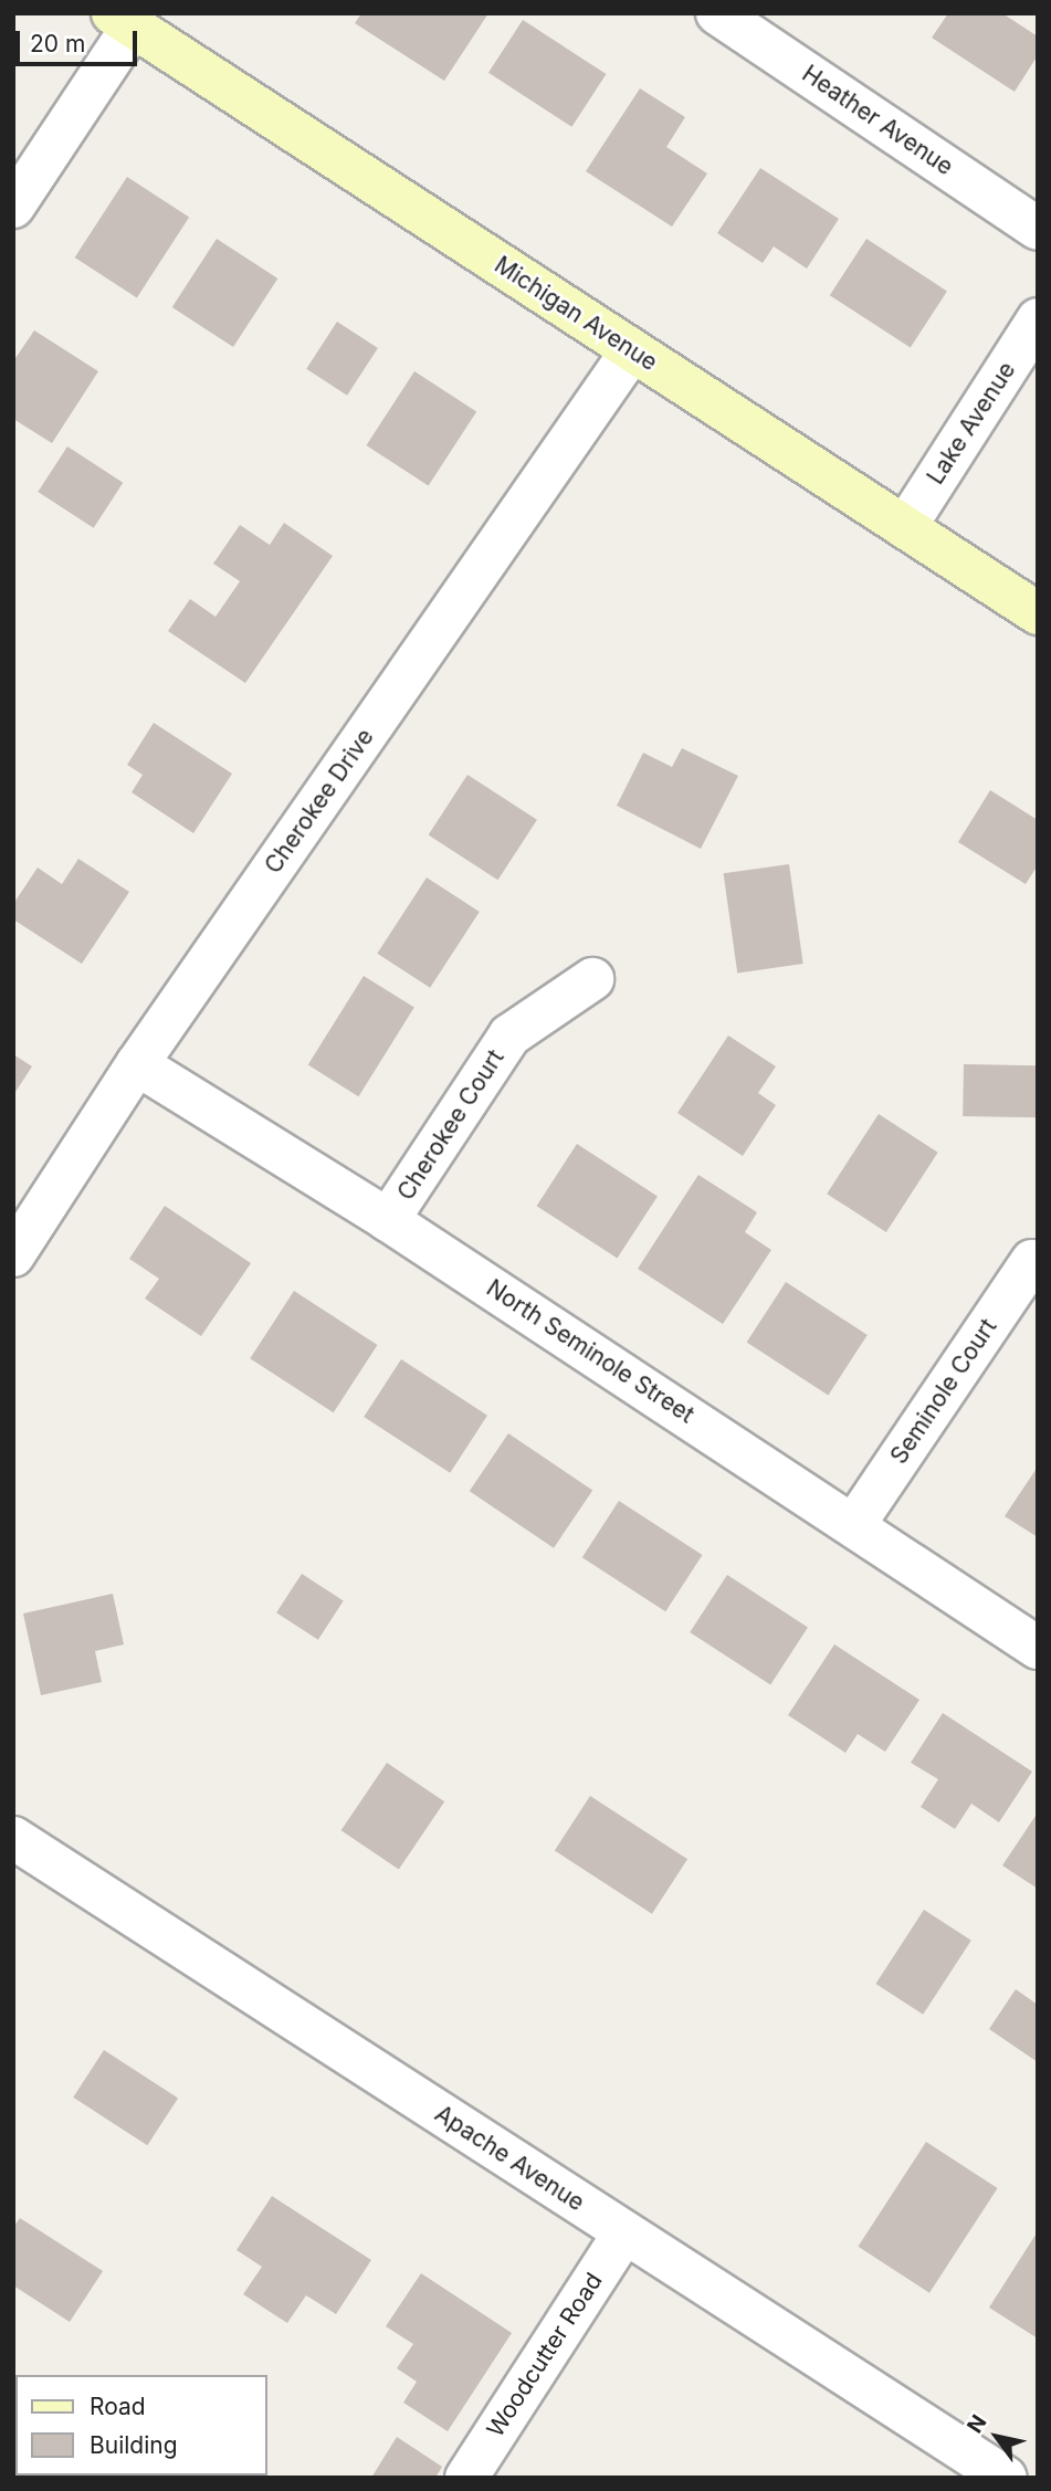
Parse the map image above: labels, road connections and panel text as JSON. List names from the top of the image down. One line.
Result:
{"streets":{"main road":["Michigan Avenue"],"street":["Heather Avenue","Lake Avenue","Cherokee Drive","Cherokee Court","North Seminole Street","Seminole Court","Apache Avenue","Woodcutter Road"]},"crossings":[["Michigan Avenue","Lake Avenue"],["Michigan Avenue","Cherokee Drive"],["Cherokee Drive","North Seminole Street"],["Cherokee Court","North Seminole Street"],["North Seminole Street","Seminole Court"],["Apache Avenue","Woodcutter Road"]],"legend":["Road","Building"],"scale_bar":"20 m","north":"top left"}
